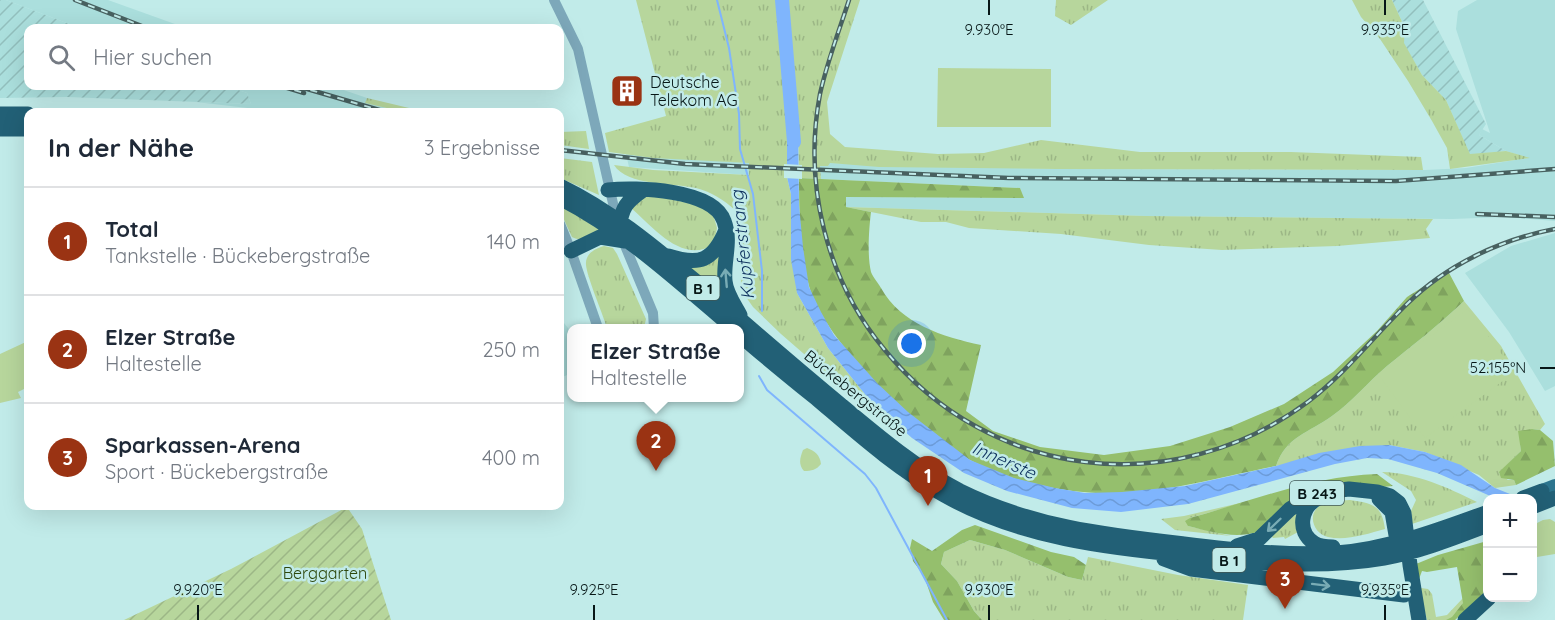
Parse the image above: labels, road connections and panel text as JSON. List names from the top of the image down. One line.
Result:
{"streets":{"highway":["B 1","Bückebergstraße","B 243"]},"crossings":[["B 1","Bückebergstraße"],["Bückebergstraße","B 243"]],"water":["Kupferstrang","Innerste"],"parks":["Berggarten"],"places":{"building":["Deutsche Telekom AG"]},"page":{"search":"Hier suchen","heading":["In der Nähe","3 Ergebnisse"],"list":[{"mark":"1","name":"Total","note":"Tankstelle · Bückebergstraße","value":"140 m"},{"mark":"2","name":"Elzer Straße","note":"Haltestelle","value":"250 m"},{"mark":"3","name":"Sparkassen-Arena","note":"Sport · Bückebergstraße","value":"400 m"}],"popup":["Elzer Straße","Haltestelle"],"pins":["2","1","3"],"map_buttons":["+","−"]},"coordinates":["9.930°E","9.935°E","52.155°N","9.920°E","9.925°E"]}
